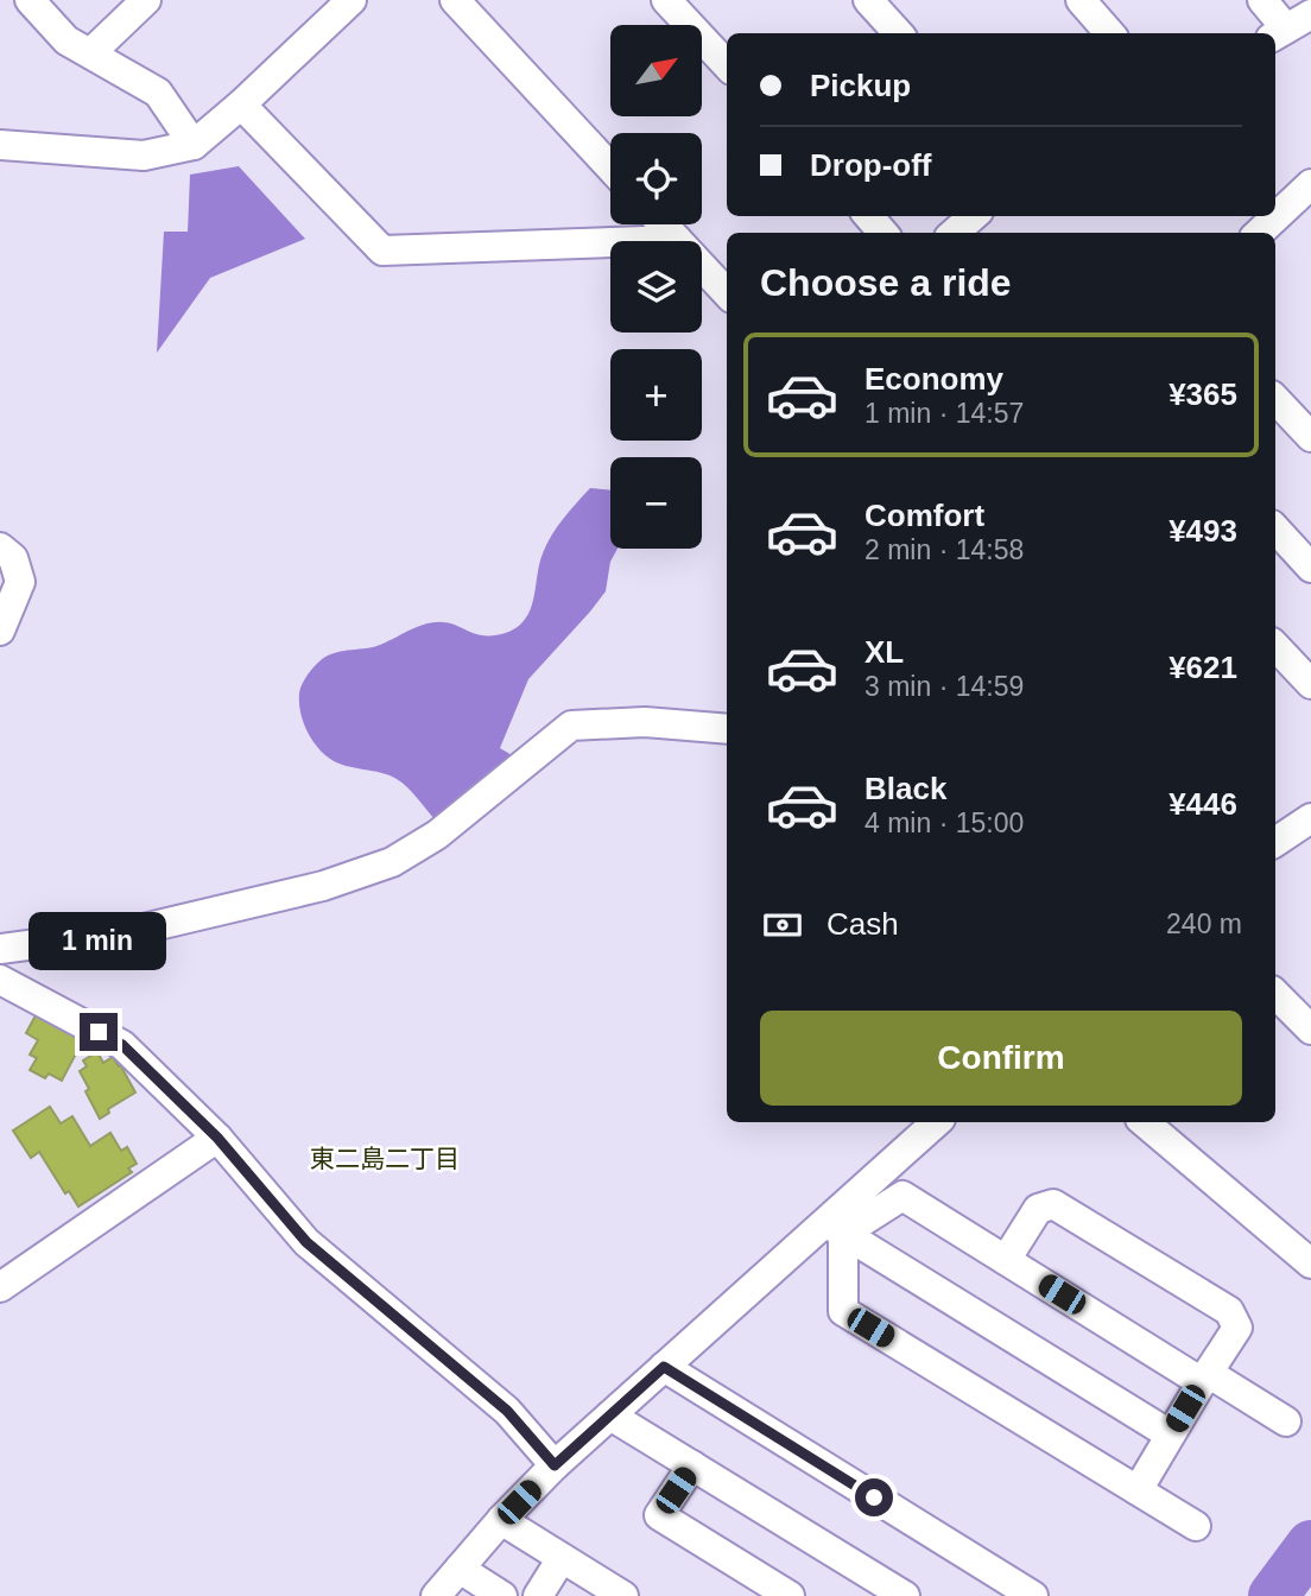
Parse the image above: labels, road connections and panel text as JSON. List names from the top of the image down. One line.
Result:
{"districts":["東二島二丁目"],"north":"top right","page":{"map_buttons":["+","−"],"banner":["Pickup","Drop-off"],"heading":"Choose a ride","list":[{"name":"Economy","note":"1 min · 14:57","value":"¥365"},{"name":"Comfort","note":"2 min · 14:58","value":"¥493"},{"name":"XL","note":"3 min · 14:59","value":"¥621"},{"name":"Black","note":"4 min · 15:00","value":"¥446"}],"pay":["Cash","240 m"],"bubble":"1 min","buttons":"Confirm"}}
